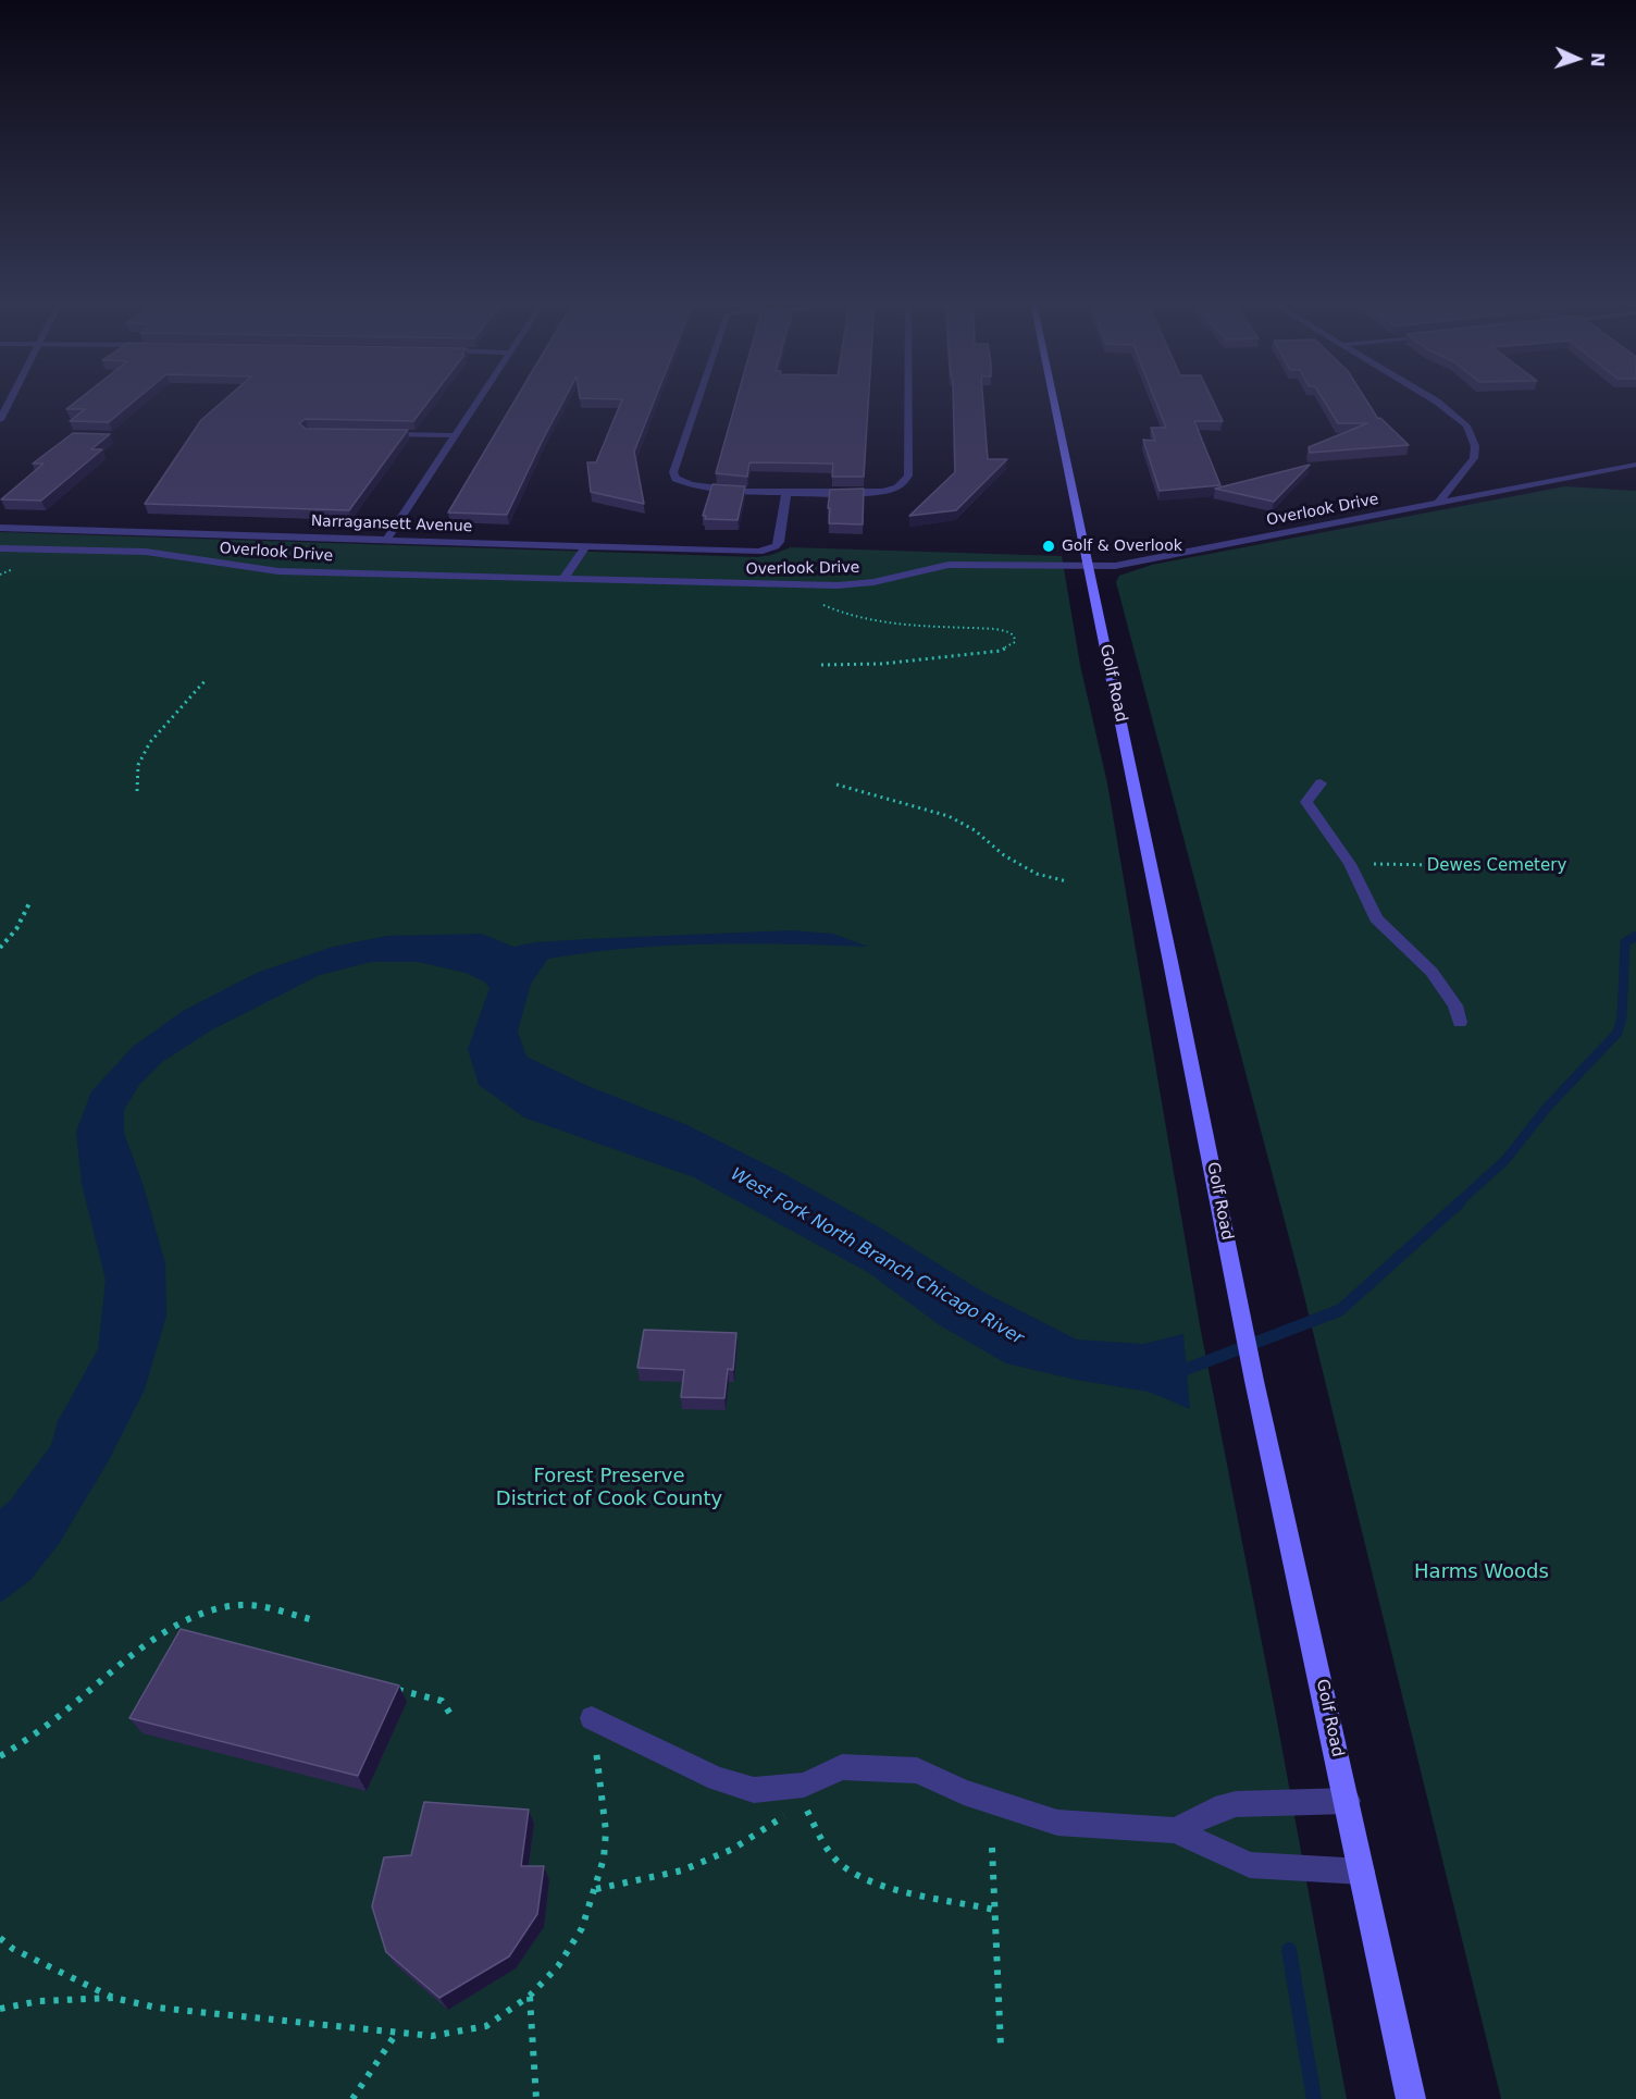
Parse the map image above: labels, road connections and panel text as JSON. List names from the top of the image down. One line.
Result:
{"streets":{"main road":["Golf Road"],"street":["Overlook Drive","Narragansett Avenue"]},"crossings":[["Overlook Drive","Golf Road"]],"water":["West Fork North Branch Chicago River"],"parks":["Dewes Cemetery","Forest Preserve District of Cook County","Harms Woods"],"places":["Golf & Overlook"],"north":"right"}
